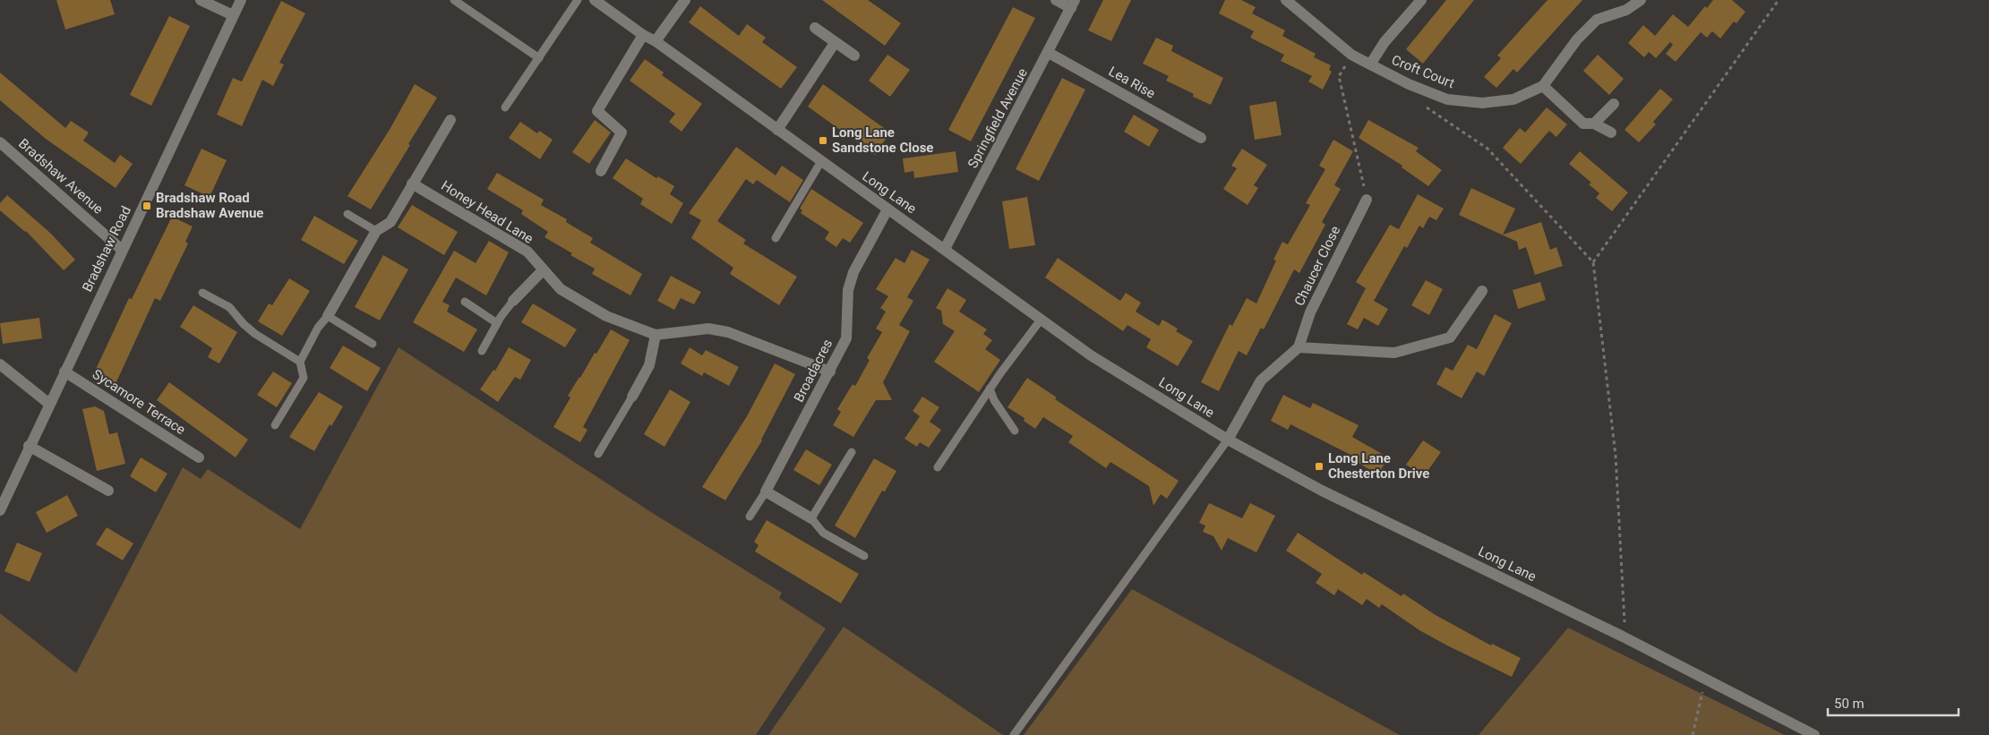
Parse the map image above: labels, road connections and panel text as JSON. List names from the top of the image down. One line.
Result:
{"streets":{"street":["Croft Court","Lea Rise","Springfield Avenue","Bradshaw Avenue","Long Lane","Honey Head Lane","Bradshaw Road","Chaucer Close","Broadacres","Sycamore Terrace"]},"crossings":[["Lea Rise","Springfield Avenue"],["Springfield Avenue","Long Lane"],["Bradshaw Avenue","Bradshaw Road"],["Long Lane","Broadacres"],["Honey Head Lane","Broadacres"],["Bradshaw Road","Sycamore Terrace"]],"places":{"transit":["Long Lane Sandstone Close","Bradshaw Road Bradshaw Avenue","Long Lane Chesterton Drive"]},"scale_bar":"50 m"}
